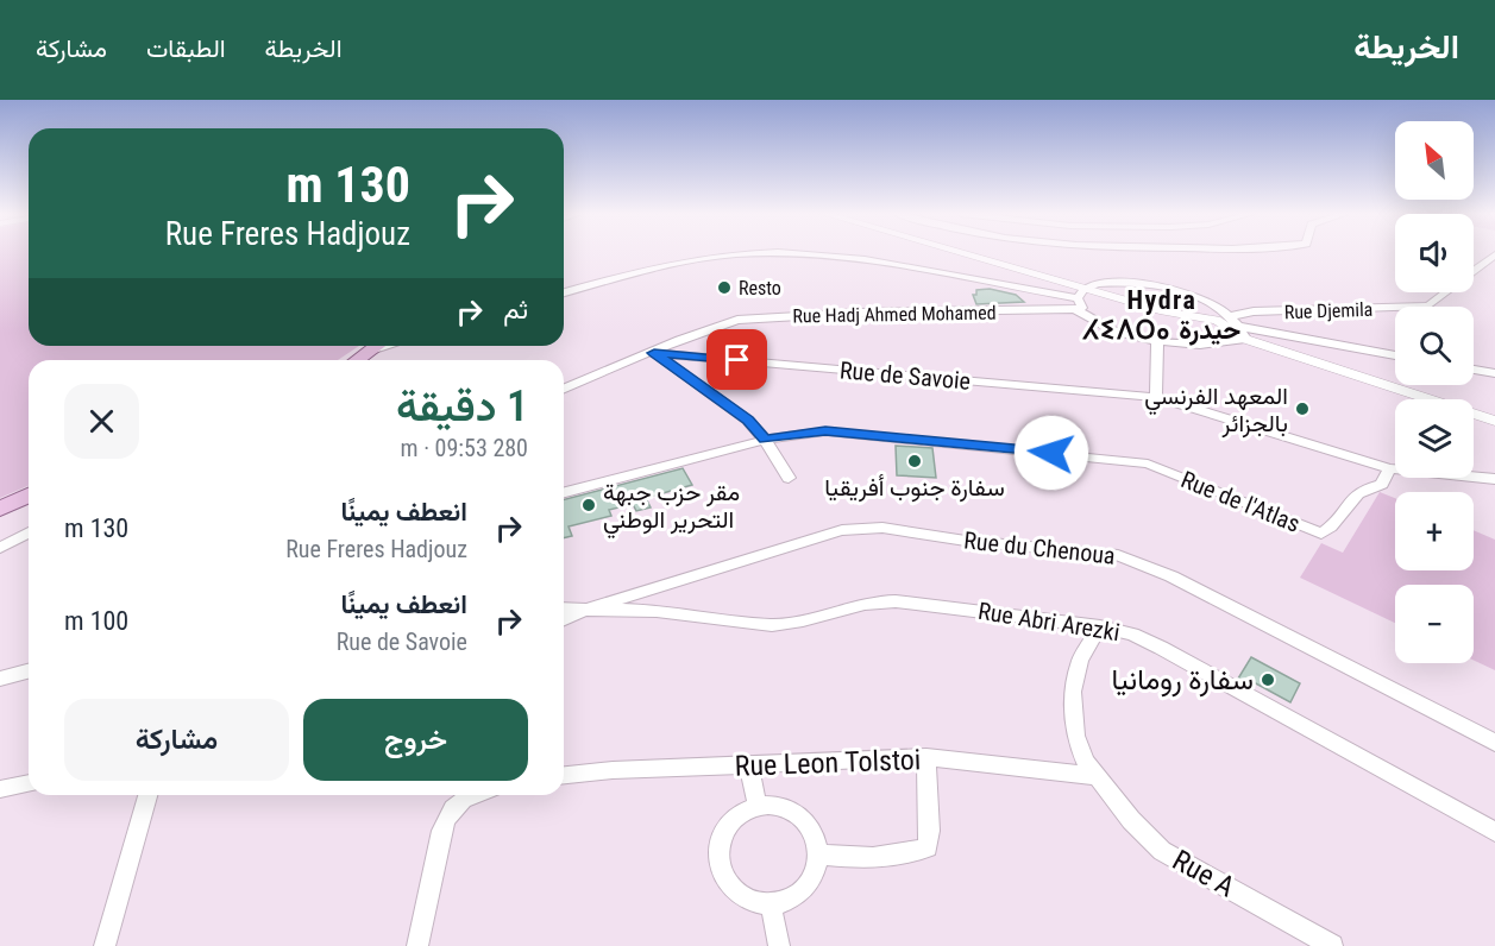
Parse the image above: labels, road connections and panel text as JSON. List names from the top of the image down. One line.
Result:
{"streets":{"street":["Rue Djemila","Rue Hadj Ahmed Mohamed","Rue de Savoie","Rue de l'Atlas","Rue du Chenoua","Rue Abri Arezki","Rue Leon Tolstoi","Rue A"]},"crossings":[["Rue Hadj Ahmed Mohamed","Rue de Savoie"],["Rue de Savoie","Rue de l'Atlas"],["Rue du Chenoua","Rue Abri Arezki"],["Rue Abri Arezki","Rue A"],["Rue Leon Tolstoi","Rue A"]],"districts":["Hydra ⵃⵉⴷⵔⴰ حيدرة"],"places":["Resto","المعهد الفرنسي بالجزائر","سفارة جنوب أفريقيا","مقر حزب جبهة التحرير الوطني","سفارة رومانيا"],"north":"top left","page":{"header":"الخريطة","nav":["الخريطة","الطبقات","مشاركة"],"map_buttons":["+","−"],"turn":["130 m","Rue Freres Hadjouz"],"then":"ثم","heading":["1 دقيقة","280 m · 09:53"],"list":[{"name":"انعطف يمينًا","note":"Rue Freres Hadjouz","value":"130 m"},{"name":"انعطف يمينًا","note":"Rue de Savoie","value":"100 m"}],"buttons":["خروج","مشاركة"]}}
